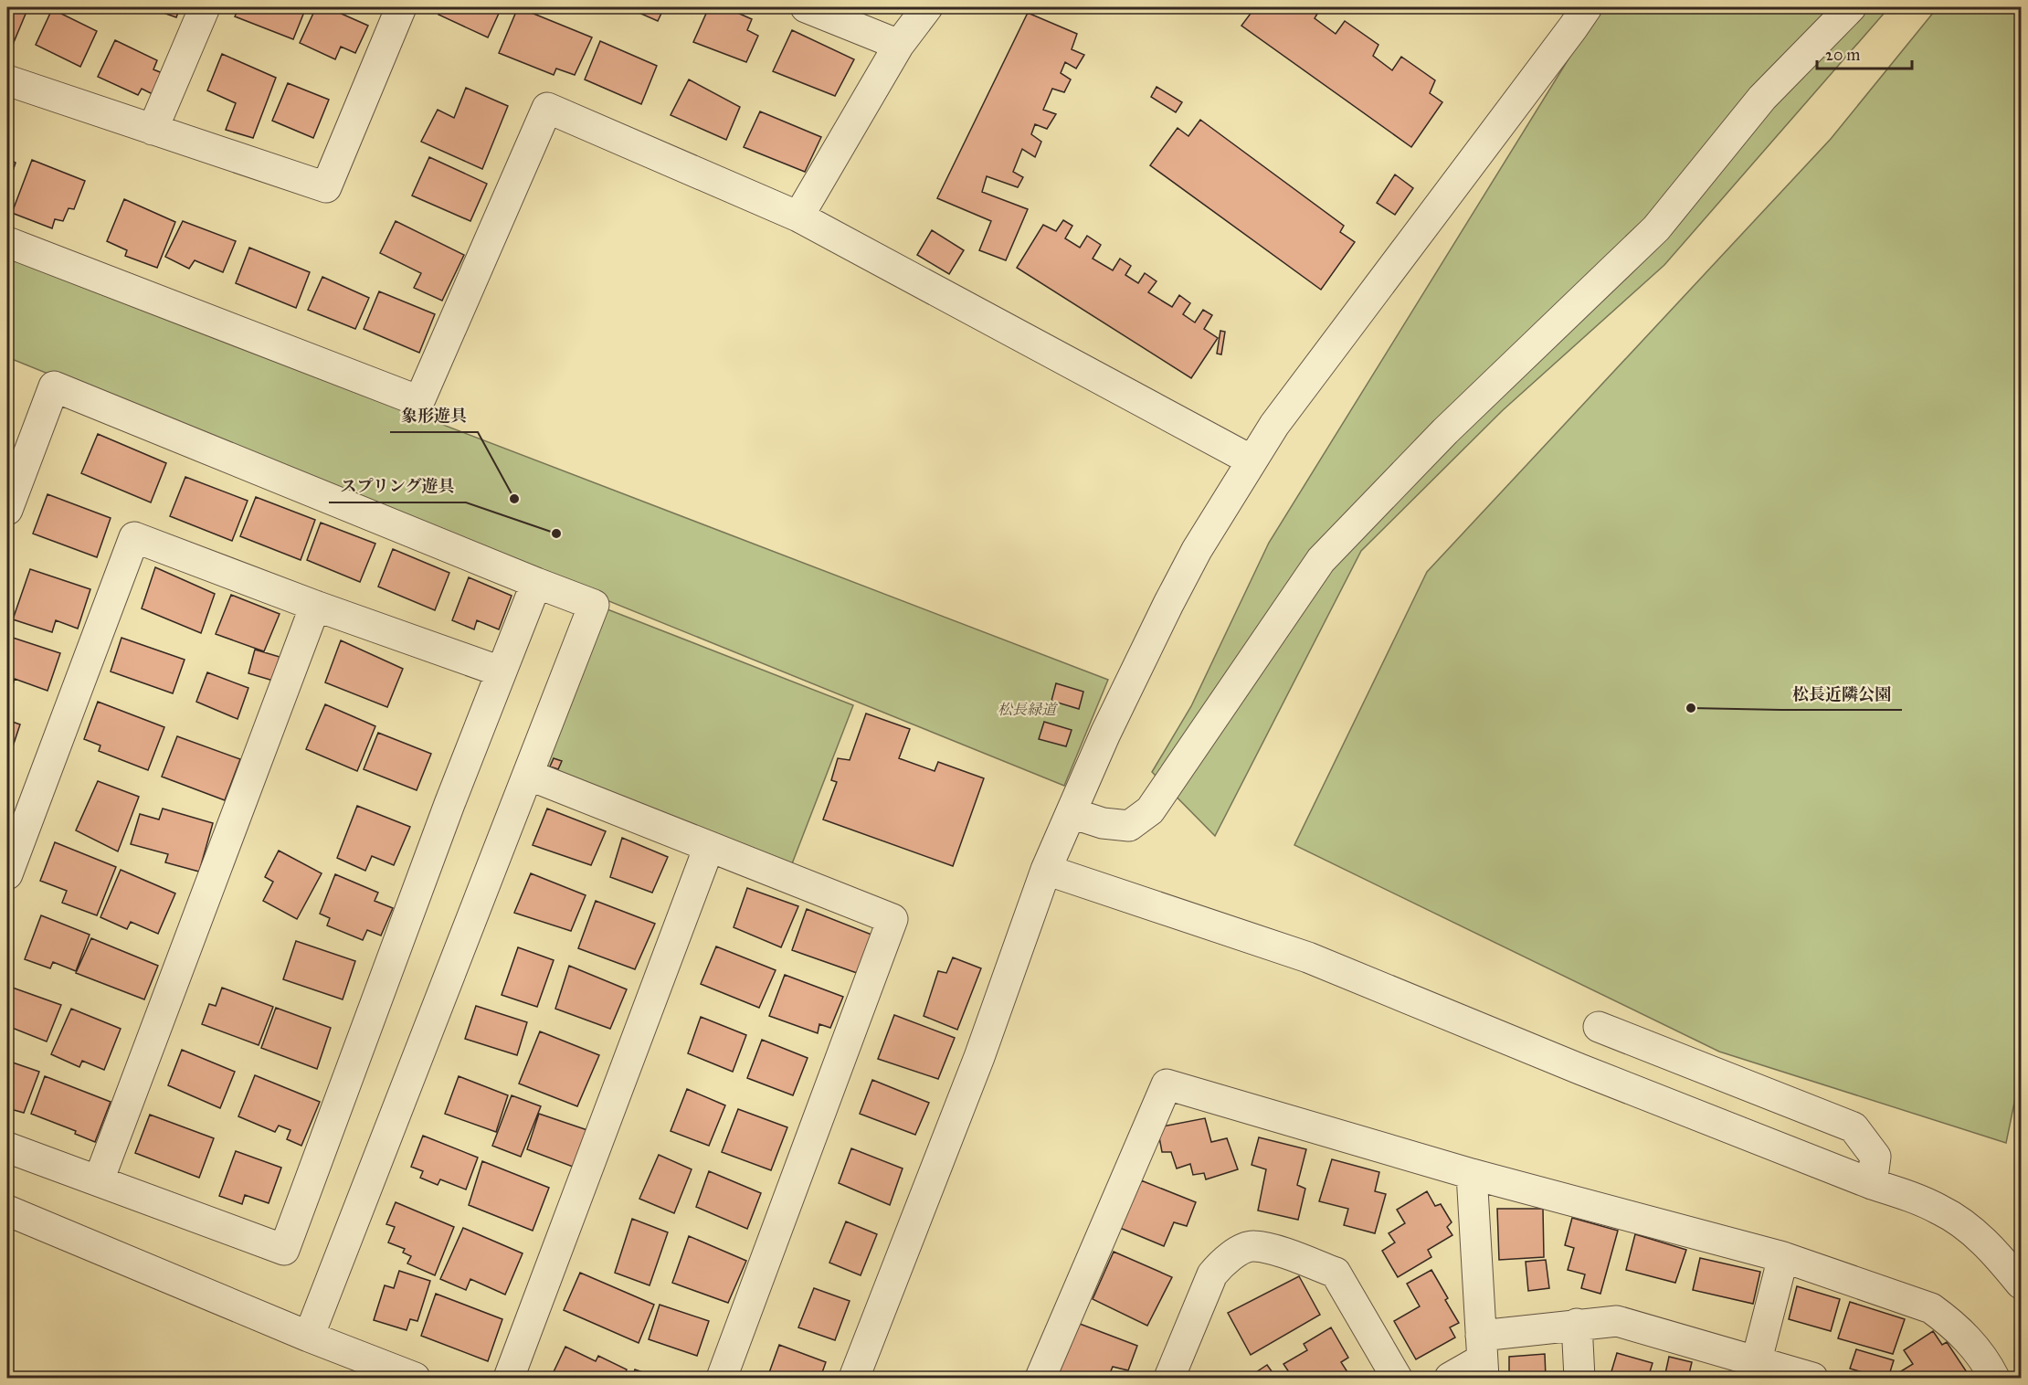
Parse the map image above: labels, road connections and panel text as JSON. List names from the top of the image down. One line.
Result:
{"parks":["松長緑道"],"places":["象形遊具","スプリング遊具","松長近隣公園"],"scale_bar":"20 m"}
